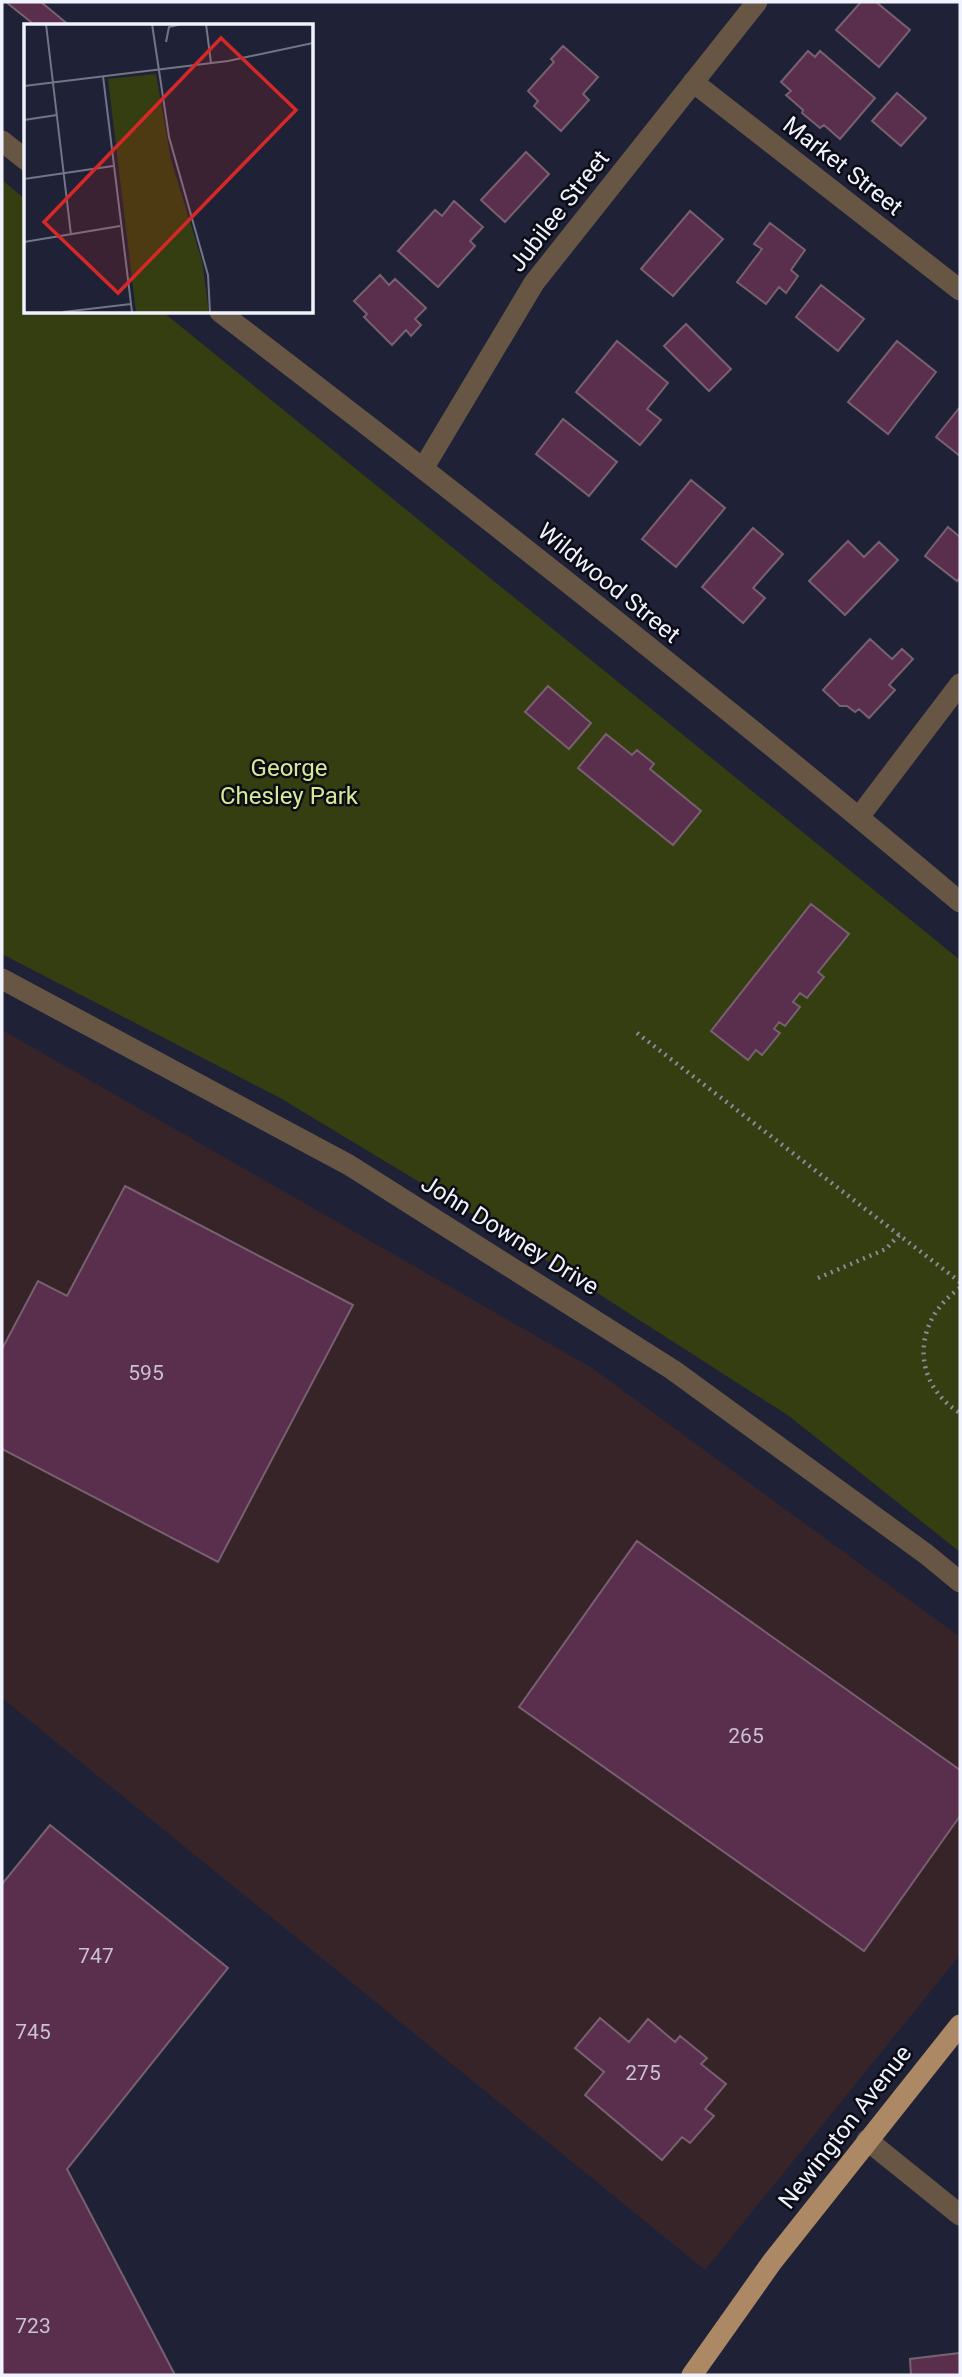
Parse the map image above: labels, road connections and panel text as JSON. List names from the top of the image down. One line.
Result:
{"streets":{"main road":["Newington Avenue"],"street":["Market Street","Jubilee Street","Wildwood Street","John Downey Drive"]},"crossings":[["Market Street","Jubilee Street"],["Jubilee Street","Wildwood Street"]],"parks":["George Chesley Park"],"house_numbers":["595","265","747","745","275","723"]}
